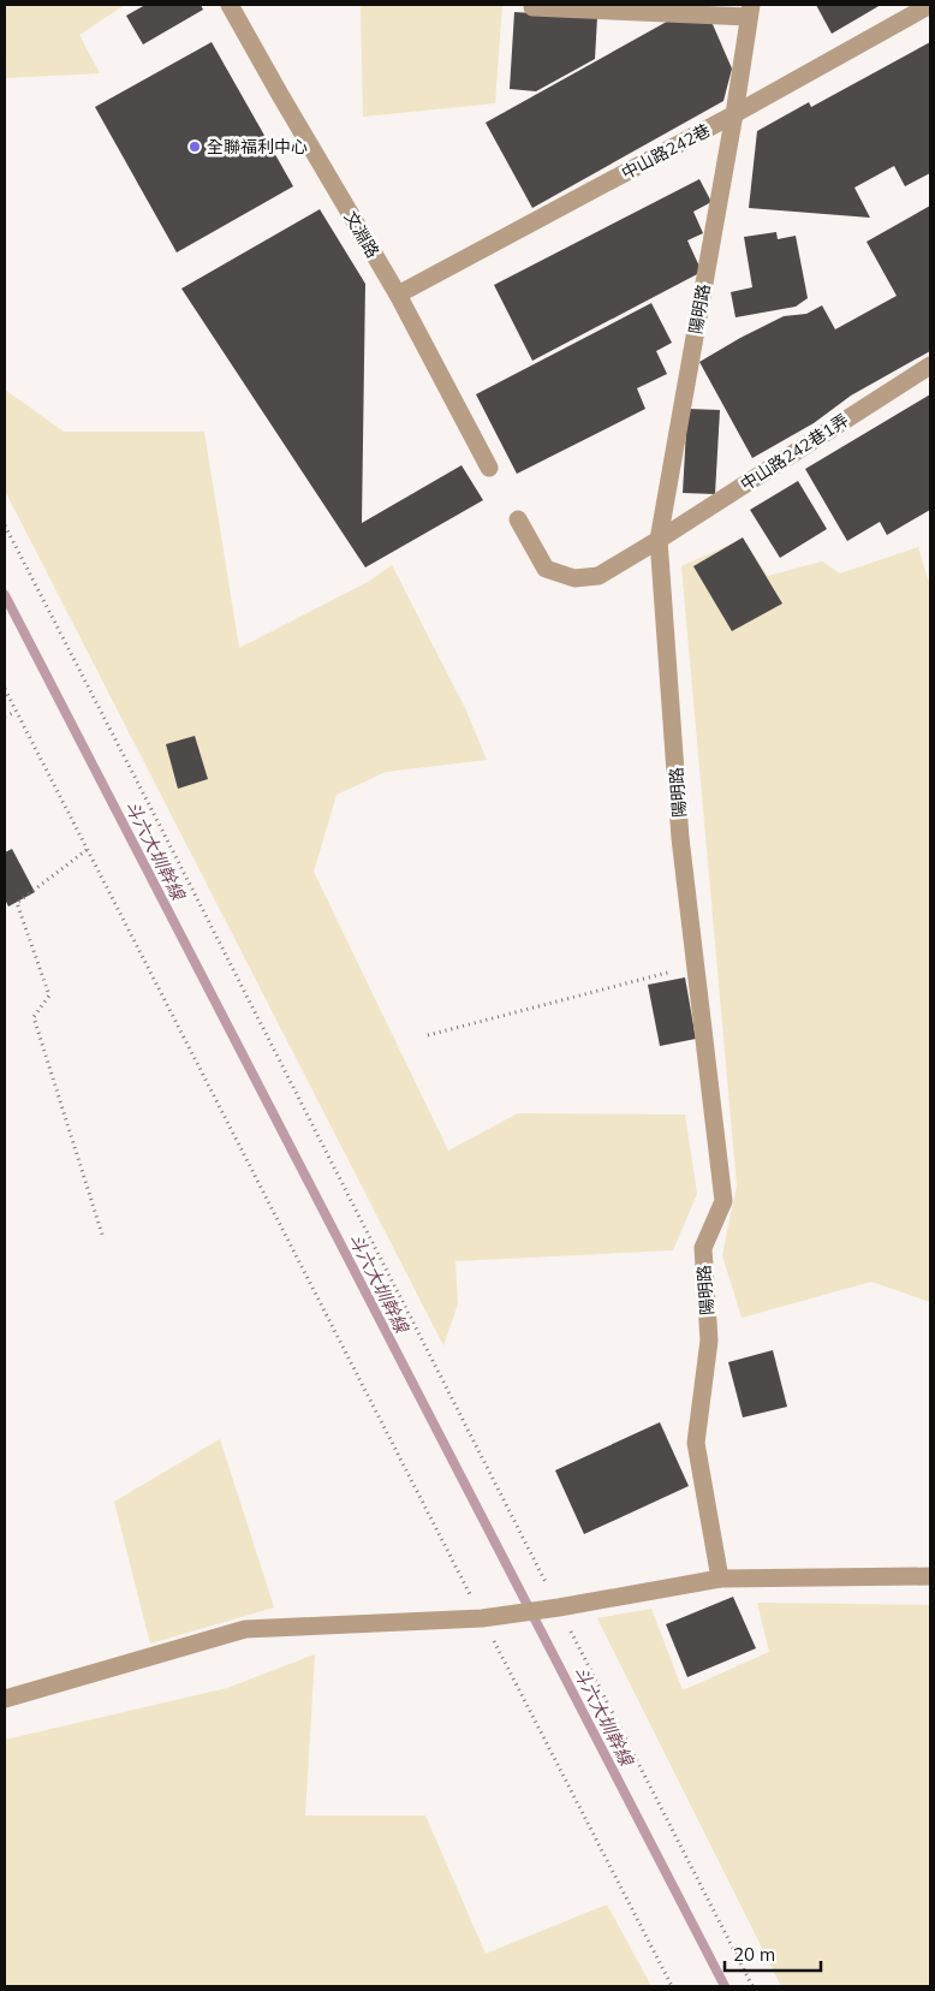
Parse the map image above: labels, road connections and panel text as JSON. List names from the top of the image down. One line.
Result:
{"streets":{"street":["中山路242巷","文淵路","陽明路","中山路242巷1弄"]},"crossings":[["中山路242巷","文淵路"],["中山路242巷","陽明路"],["陽明路","中山路242巷1弄"]],"water":["斗六大圳幹線"],"places":["全聯福利中心"],"scale_bar":"20 m"}
